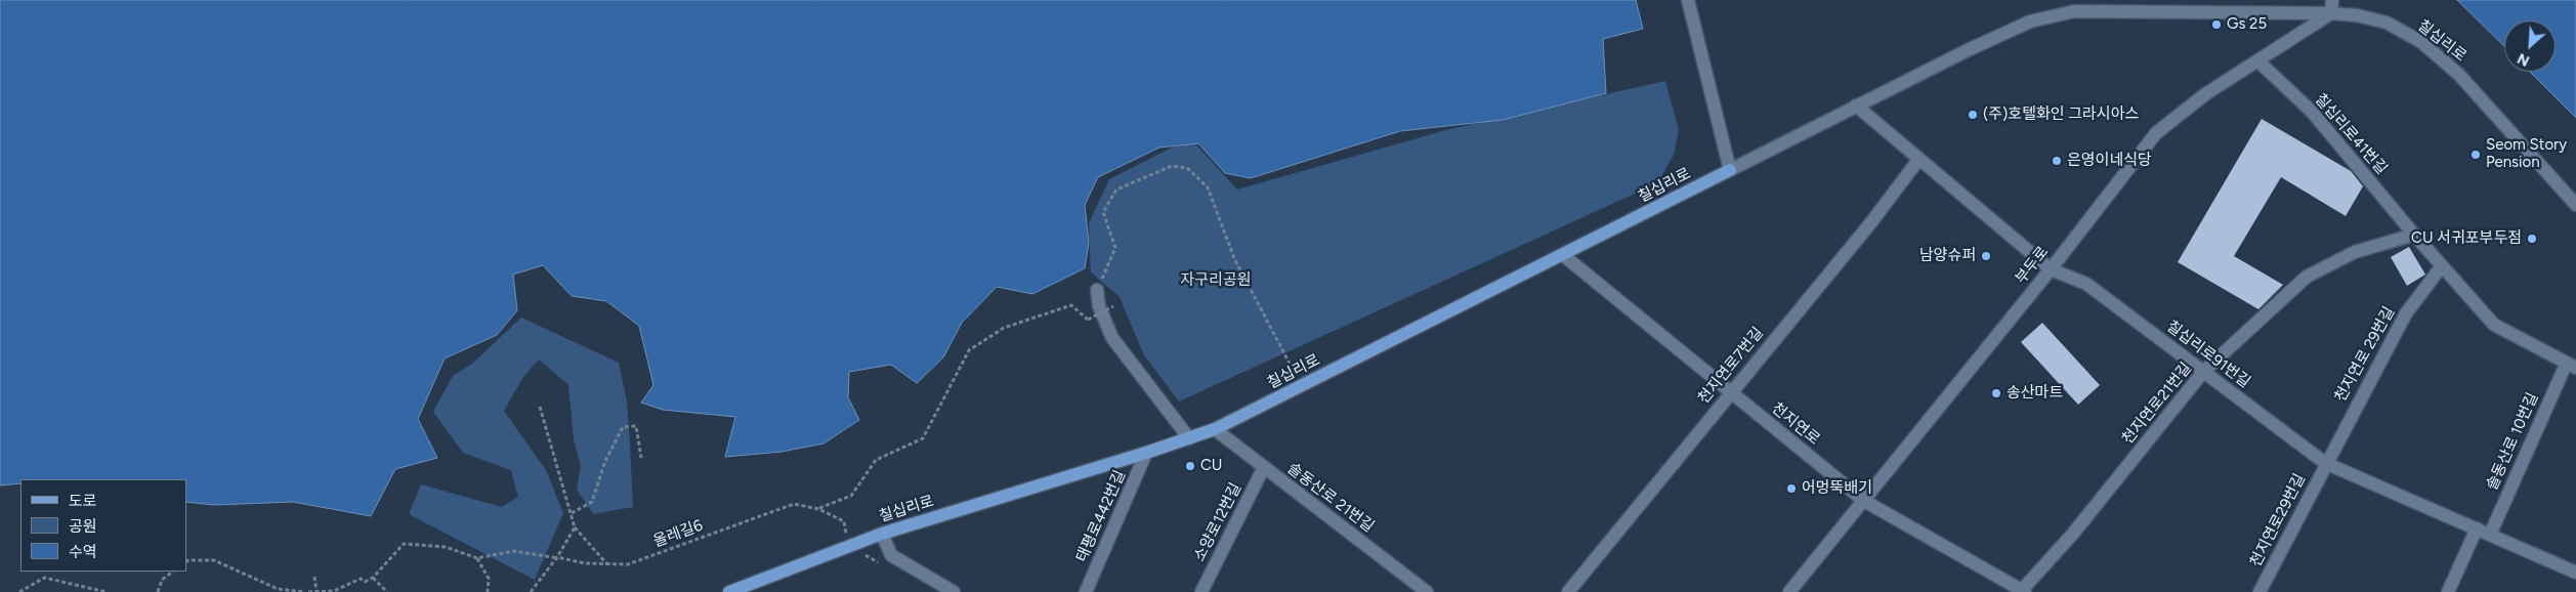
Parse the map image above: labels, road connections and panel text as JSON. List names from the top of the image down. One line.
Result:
{"streets":{"main road":["칠십리로"],"street":["칠십리로41번길","부두로","칠십리로91번길","천지연로 29번길","천지연로7번길","천지연로21번길","천지연로","솔동산로 10번길","솔동산로 21번길","태평로442번길","천지연로29번길","소양로12번길"],"path":["올레길6"]},"crossings":[["칠십리로","부두로"],["칠십리로","칠십리로91번길"],["칠십리로","천지연로"],["칠십리로","솔동산로 21번길"],["칠십리로","태평로442번길"],["칠십리로41번길","부두로"],["칠십리로41번길","천지연로21번길"],["부두로","칠십리로91번길"],["부두로","천지연로"],["칠십리로91번길","천지연로 29번길"],["칠십리로91번길","천지연로7번길"],["칠십리로91번길","천지연로21번길"],["칠십리로91번길","솔동산로 10번길"],["칠십리로91번길","천지연로29번길"],["천지연로 29번길","천지연로29번길"],["천지연로7번길","천지연로"],["천지연로21번길","천지연로"],["솔동산로 21번길","소양로12번길"]],"parks":["자구리공원"],"places":["Gs 25","(주)호텔화인 그라시아스","Seom Story Pension","은영이네식당","CU 서귀포부두점","남양슈퍼","송산마트","CU","어멍뚝배기"],"legend":["도로","공원","수역"],"north":"bottom left"}
